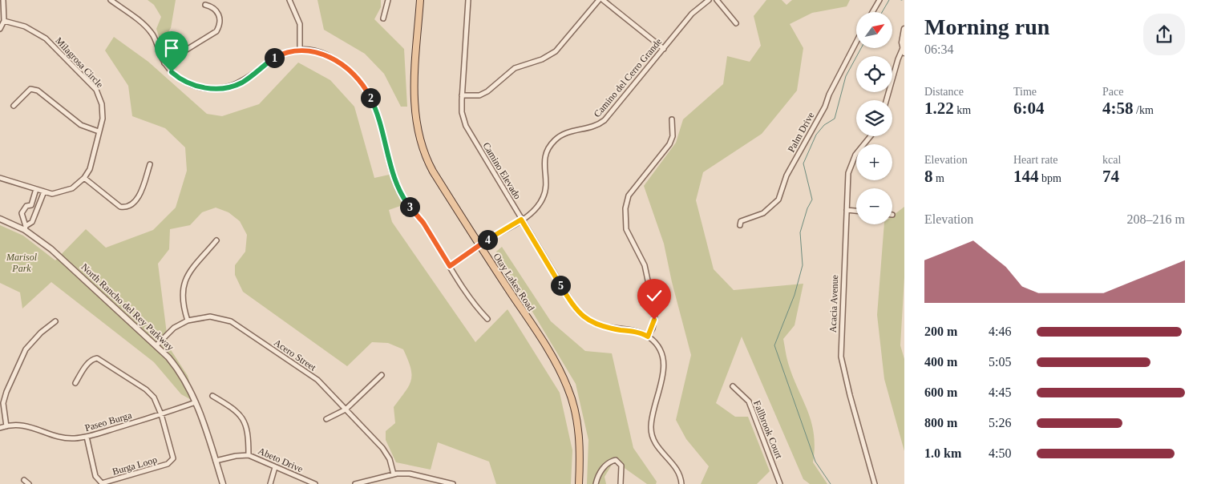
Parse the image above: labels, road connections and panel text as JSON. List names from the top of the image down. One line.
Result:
{"streets":{"main road":["Otay Lakes Road"],"street":["Milagrosa Circle","Camino del Cerro Grande","Palm Drive","Camino Elevado","Acacia Avenue","North Rancho del Rey Parkway","Acero Street","Paseo Burga","Fallbrook Court","Abeto Drive","Burga Loop"]},"crossings":[["Camino del Cerro Grande","Camino Elevado"],["Camino del Cerro Grande","Otay Lakes Road"],["North Rancho del Rey Parkway","Acero Street"],["North Rancho del Rey Parkway","Paseo Burga"],["North Rancho del Rey Parkway","Abeto Drive"],["Paseo Burga","Burga Loop"]],"parks":["Marisol Park"],"north":"top right","page":{"heading":["Morning run","06:34"],"map_buttons":["+","−"],"pins":["1","2","3","4","5"],"stats":[["Distance","1.22 km"],["Time","6:04"],["Pace","4:58 /km"],["Elevation","8 m"],["Heart rate","144 bpm"],["kcal","74"]],"chart":["Elevation","208–216 m"],"list":[{"name":"200 m","note":"4:46"},{"name":"400 m","note":"5:05"},{"name":"600 m","note":"4:45"},{"name":"800 m","note":"5:26"},{"name":"1.0 km","note":"4:50"}]}}
